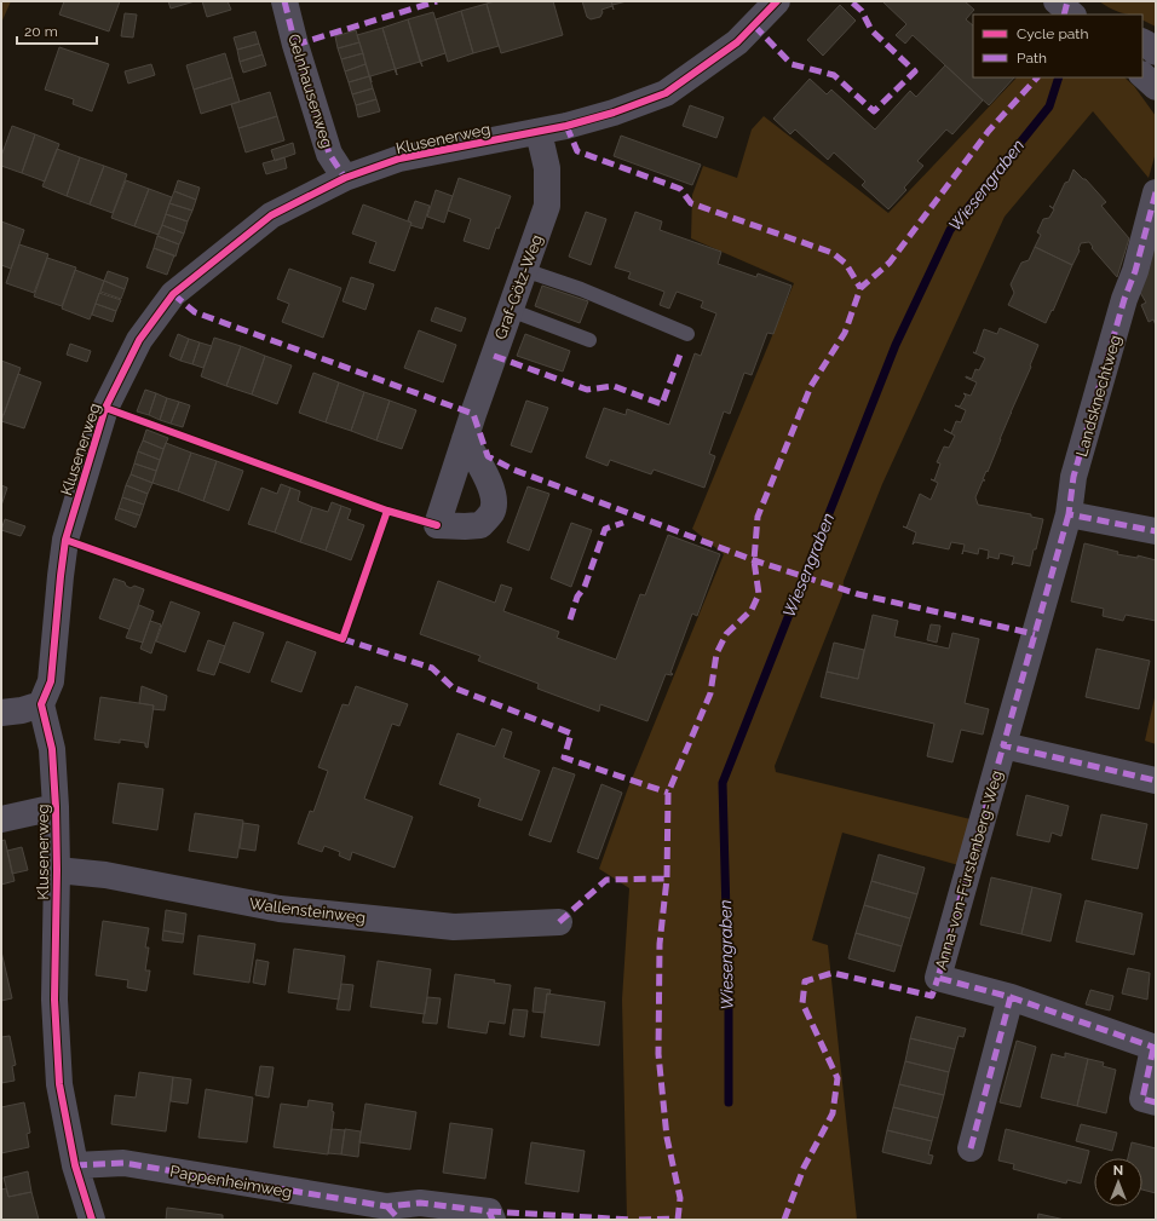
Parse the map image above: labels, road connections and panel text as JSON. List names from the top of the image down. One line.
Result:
{"streets":{"street":["Gelnhausenweg","Klusenerweg","Graf-Götz-Weg","Landsknechtweg","Anna-von-Fürstenberg-Weg","Wallensteinweg","Pappenheimweg"]},"crossings":[["Gelnhausenweg","Klusenerweg"],["Klusenerweg","Graf-Götz-Weg"],["Klusenerweg","Wallensteinweg"],["Klusenerweg","Pappenheimweg"],["Landsknechtweg","Anna-von-Fürstenberg-Weg"]],"water":["Wiesengraben"],"legend":["Cycle path","Path"],"scale_bar":"20 m","north":"top"}
